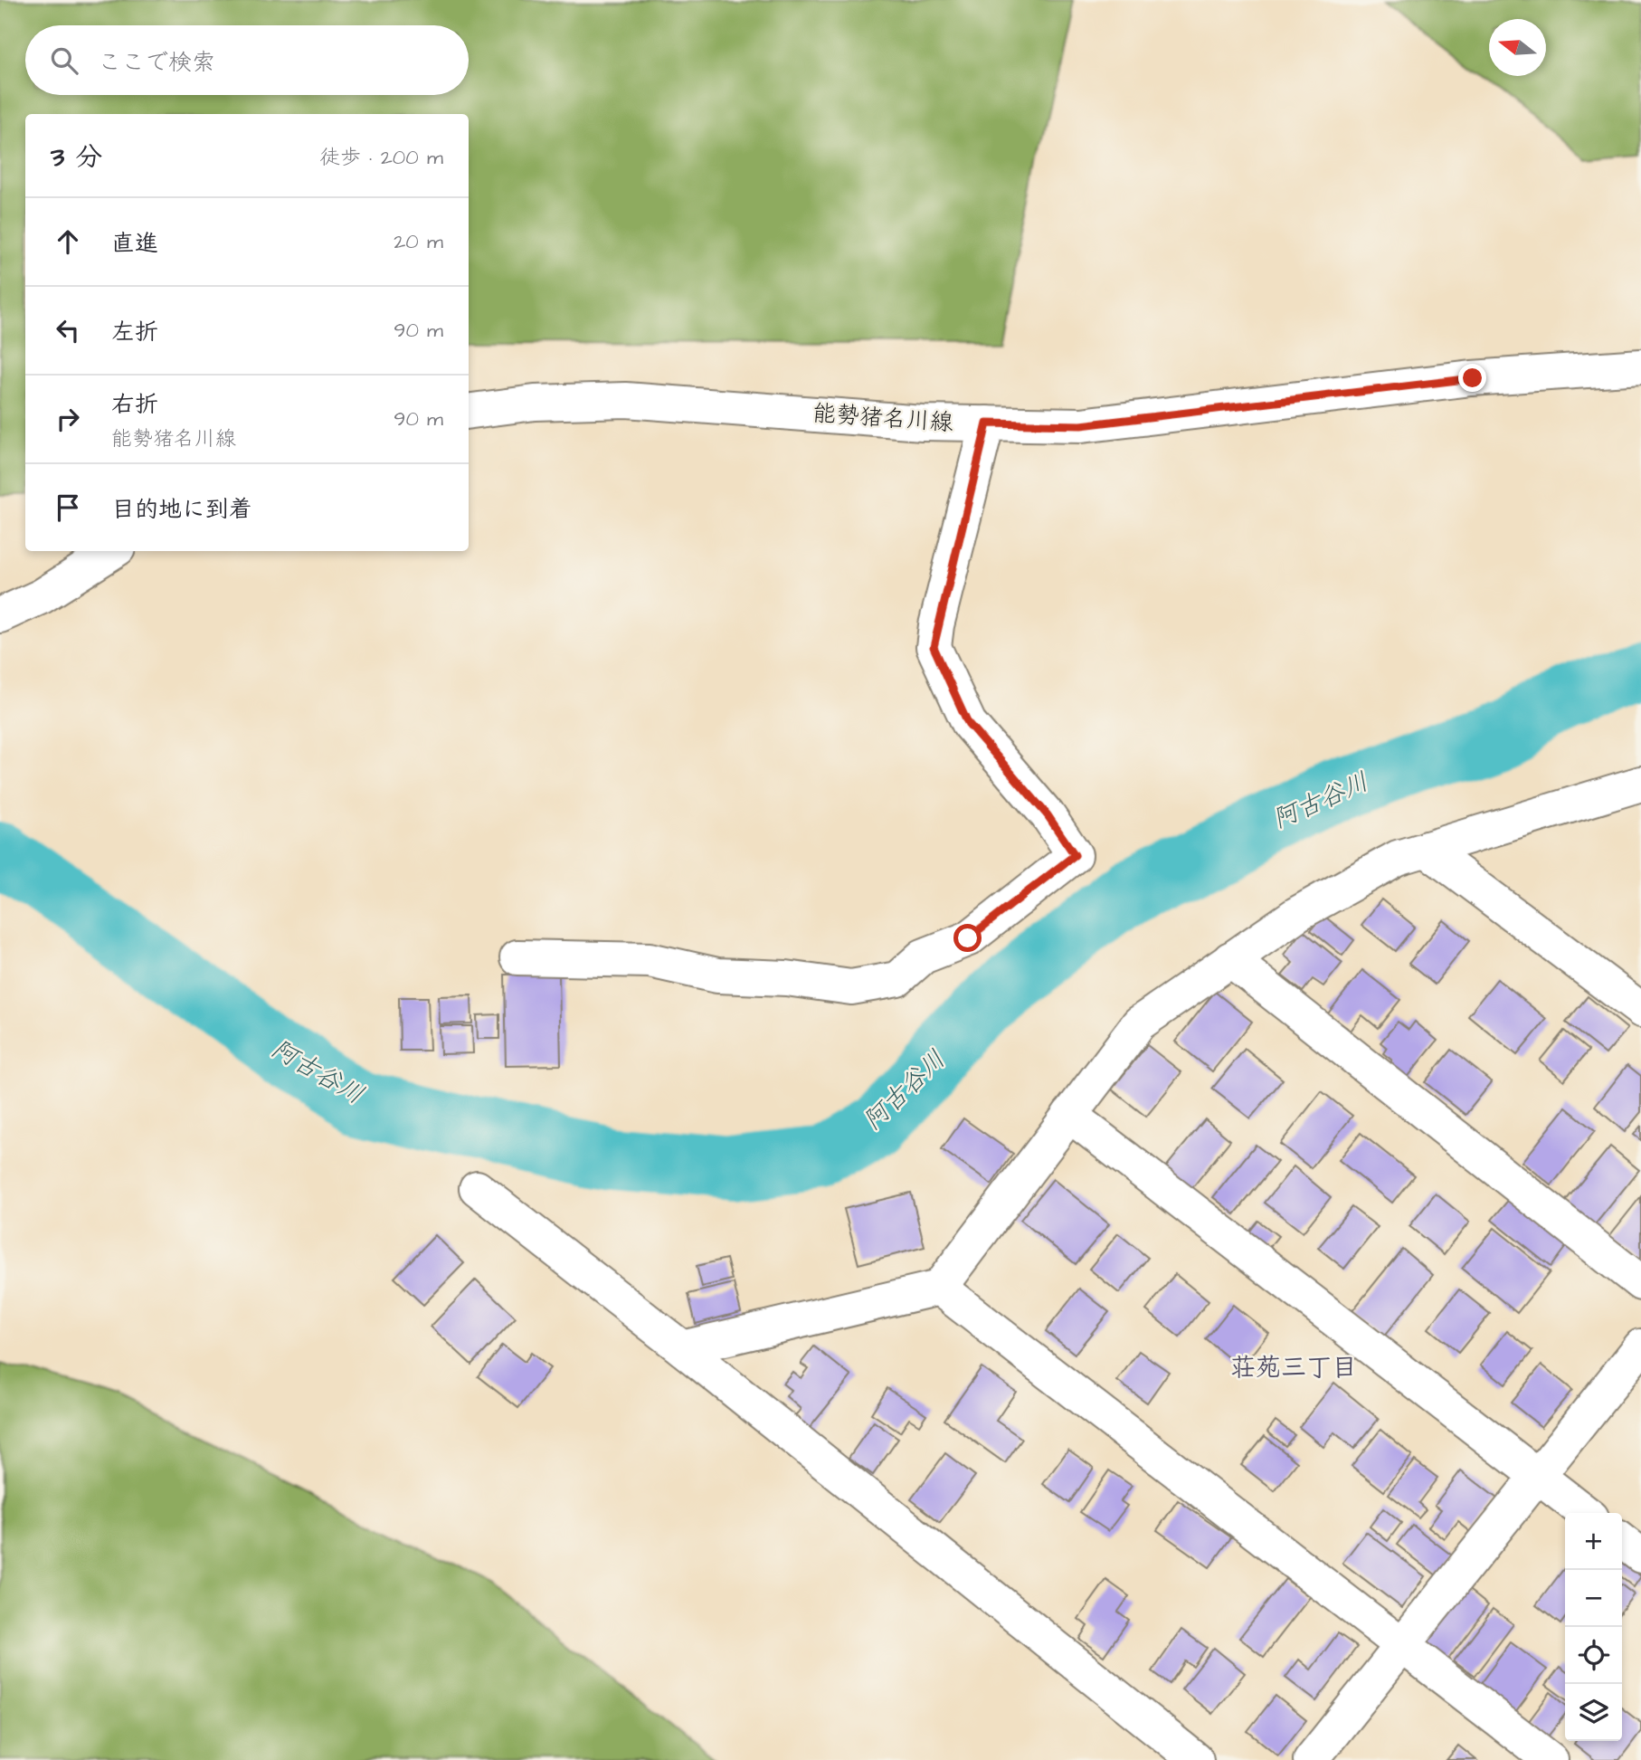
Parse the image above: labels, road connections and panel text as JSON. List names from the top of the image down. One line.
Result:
{"streets":{"street":["能勢猪名川線"]},"districts":["荘苑三丁目"],"water":["阿古谷川"],"north":"left","page":{"search":"ここで検索","heading":["3 分","徒歩 · 200 m"],"list":[["直進","20 m"],["左折","90 m"],["右折","能勢猪名川線","90 m"],"目的地に到着"],"map_buttons":["+","−"]}}
